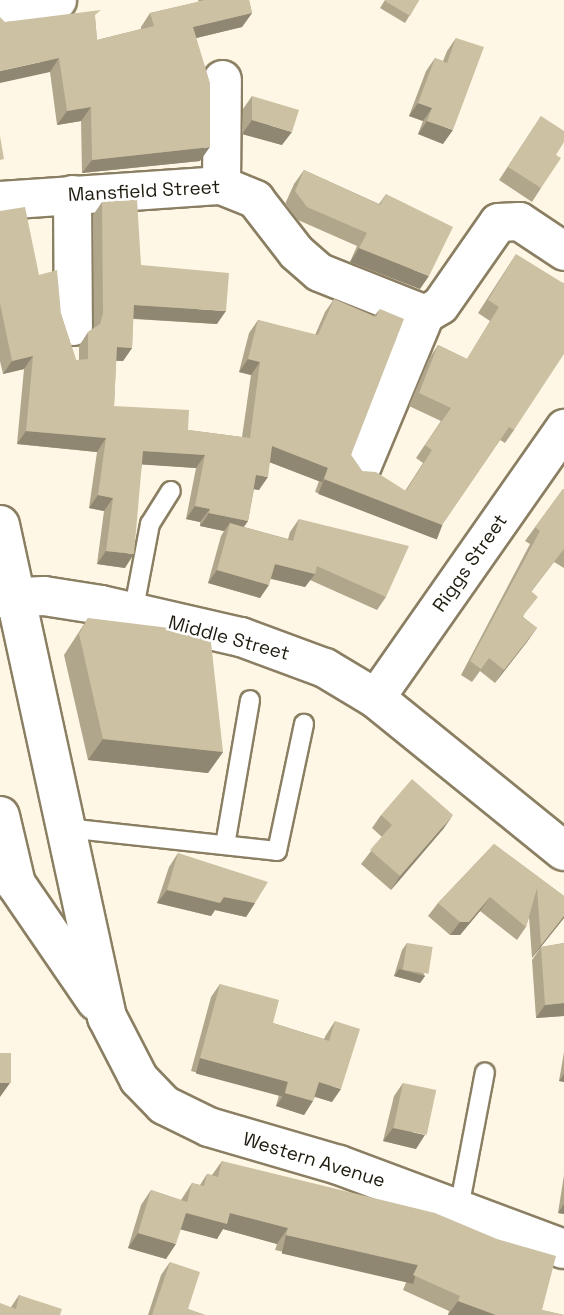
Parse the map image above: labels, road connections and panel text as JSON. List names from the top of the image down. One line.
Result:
{"streets":{"main road":["Middle Street","Western Avenue"],"street":["Mansfield Street","Riggs Street"]},"crossings":[["Riggs Street","Middle Street"],["Middle Street","Western Avenue"]]}
